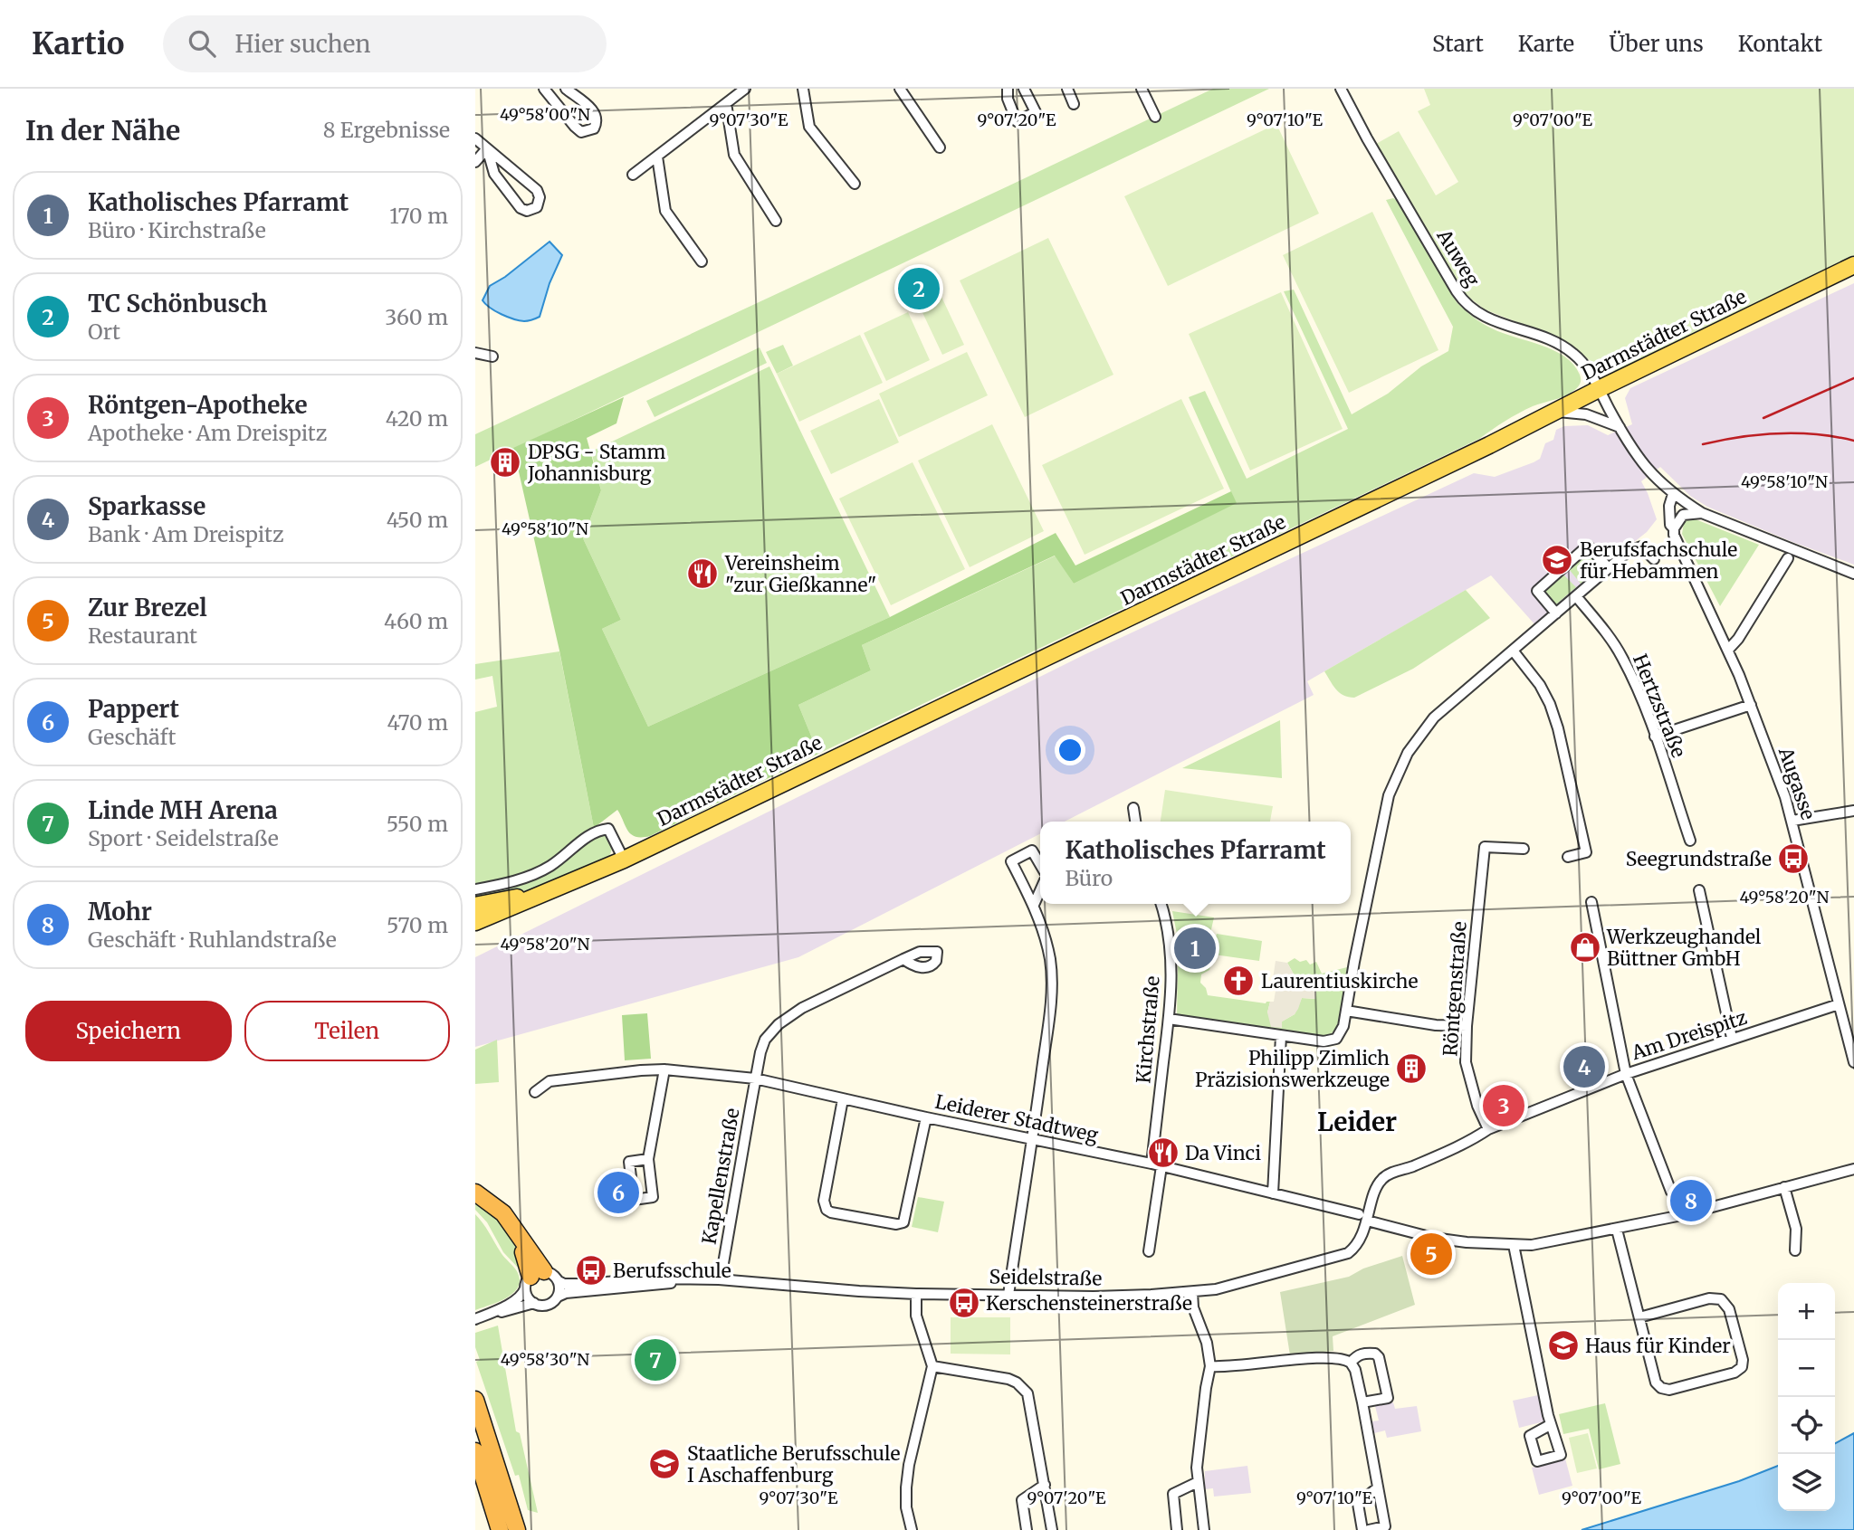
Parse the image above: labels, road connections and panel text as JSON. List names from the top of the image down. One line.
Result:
{"streets":{"main road":["Darmstädter Straße"],"street":["Auweg","Hertzstraße","Augasse","Röntgenstraße","Kirchstraße","Am Dreispitz","Leiderer Stadtweg","Kapellenstraße","Seidelstraße"]},"crossings":[["Auweg","Darmstädter Straße"],["Augasse","Am Dreispitz"],["Röntgenstraße","Am Dreispitz"],["Kirchstraße","Leiderer Stadtweg"],["Am Dreispitz","Leiderer Stadtweg"],["Am Dreispitz","Seidelstraße"],["Leiderer Stadtweg","Kapellenstraße"],["Leiderer Stadtweg","Seidelstraße"],["Kapellenstraße","Seidelstraße"]],"districts":["Leider"],"places":{"building":["DPSG - Stamm Johannisburg","Philipp Zimlich Präzisionswerkzeuge"],"school or university":["Berufsfachschule für Hebammen","Haus für Kinder","Staatliche Berufsschule I Aschaffenburg"],"restaurant":["Vereinsheim \"zur Gießkanne\"","Da Vinci"],"bus stop":["Seegrundstraße","Berufsschule","Kerschensteinerstraße"],"shop":["Werkzeughandel Büttner GmbH"],"church":["Laurentiuskirche"]},"page":{"header":"Kartio","search":"Hier suchen","nav":["Start","Karte","Über uns","Kontakt"],"heading":["In der Nähe","8 Ergebnisse"],"list":[{"mark":"1","name":"Katholisches Pfarramt","note":"Büro · Kirchstraße","value":"170 m"},{"mark":"2","name":"TC Schönbusch","note":"Ort","value":"360 m"},{"mark":"3","name":"Röntgen-Apotheke","note":"Apotheke · Am Dreispitz","value":"420 m"},{"mark":"4","name":"Sparkasse","note":"Bank · Am Dreispitz","value":"450 m"},{"mark":"5","name":"Zur Brezel","note":"Restaurant","value":"460 m"},{"mark":"6","name":"Pappert","note":"Geschäft","value":"470 m"},{"mark":"7","name":"Linde MH Arena","note":"Sport · Seidelstraße","value":"550 m"},{"mark":"8","name":"Mohr","note":"Geschäft · Ruhlandstraße","value":"570 m"}],"pins":["2","1","4","3","6","8","5","7"],"popup":["Katholisches Pfarramt","Büro"],"buttons":["Speichern","Teilen"],"map_buttons":["+","−"]},"coordinates":["49°58'00\"N","9°07'30\"E","9°07'20\"E","9°07'10\"E","9°07'00\"E","49°58'10\"N","49°58'20\"N","49°58'30\"N"]}
